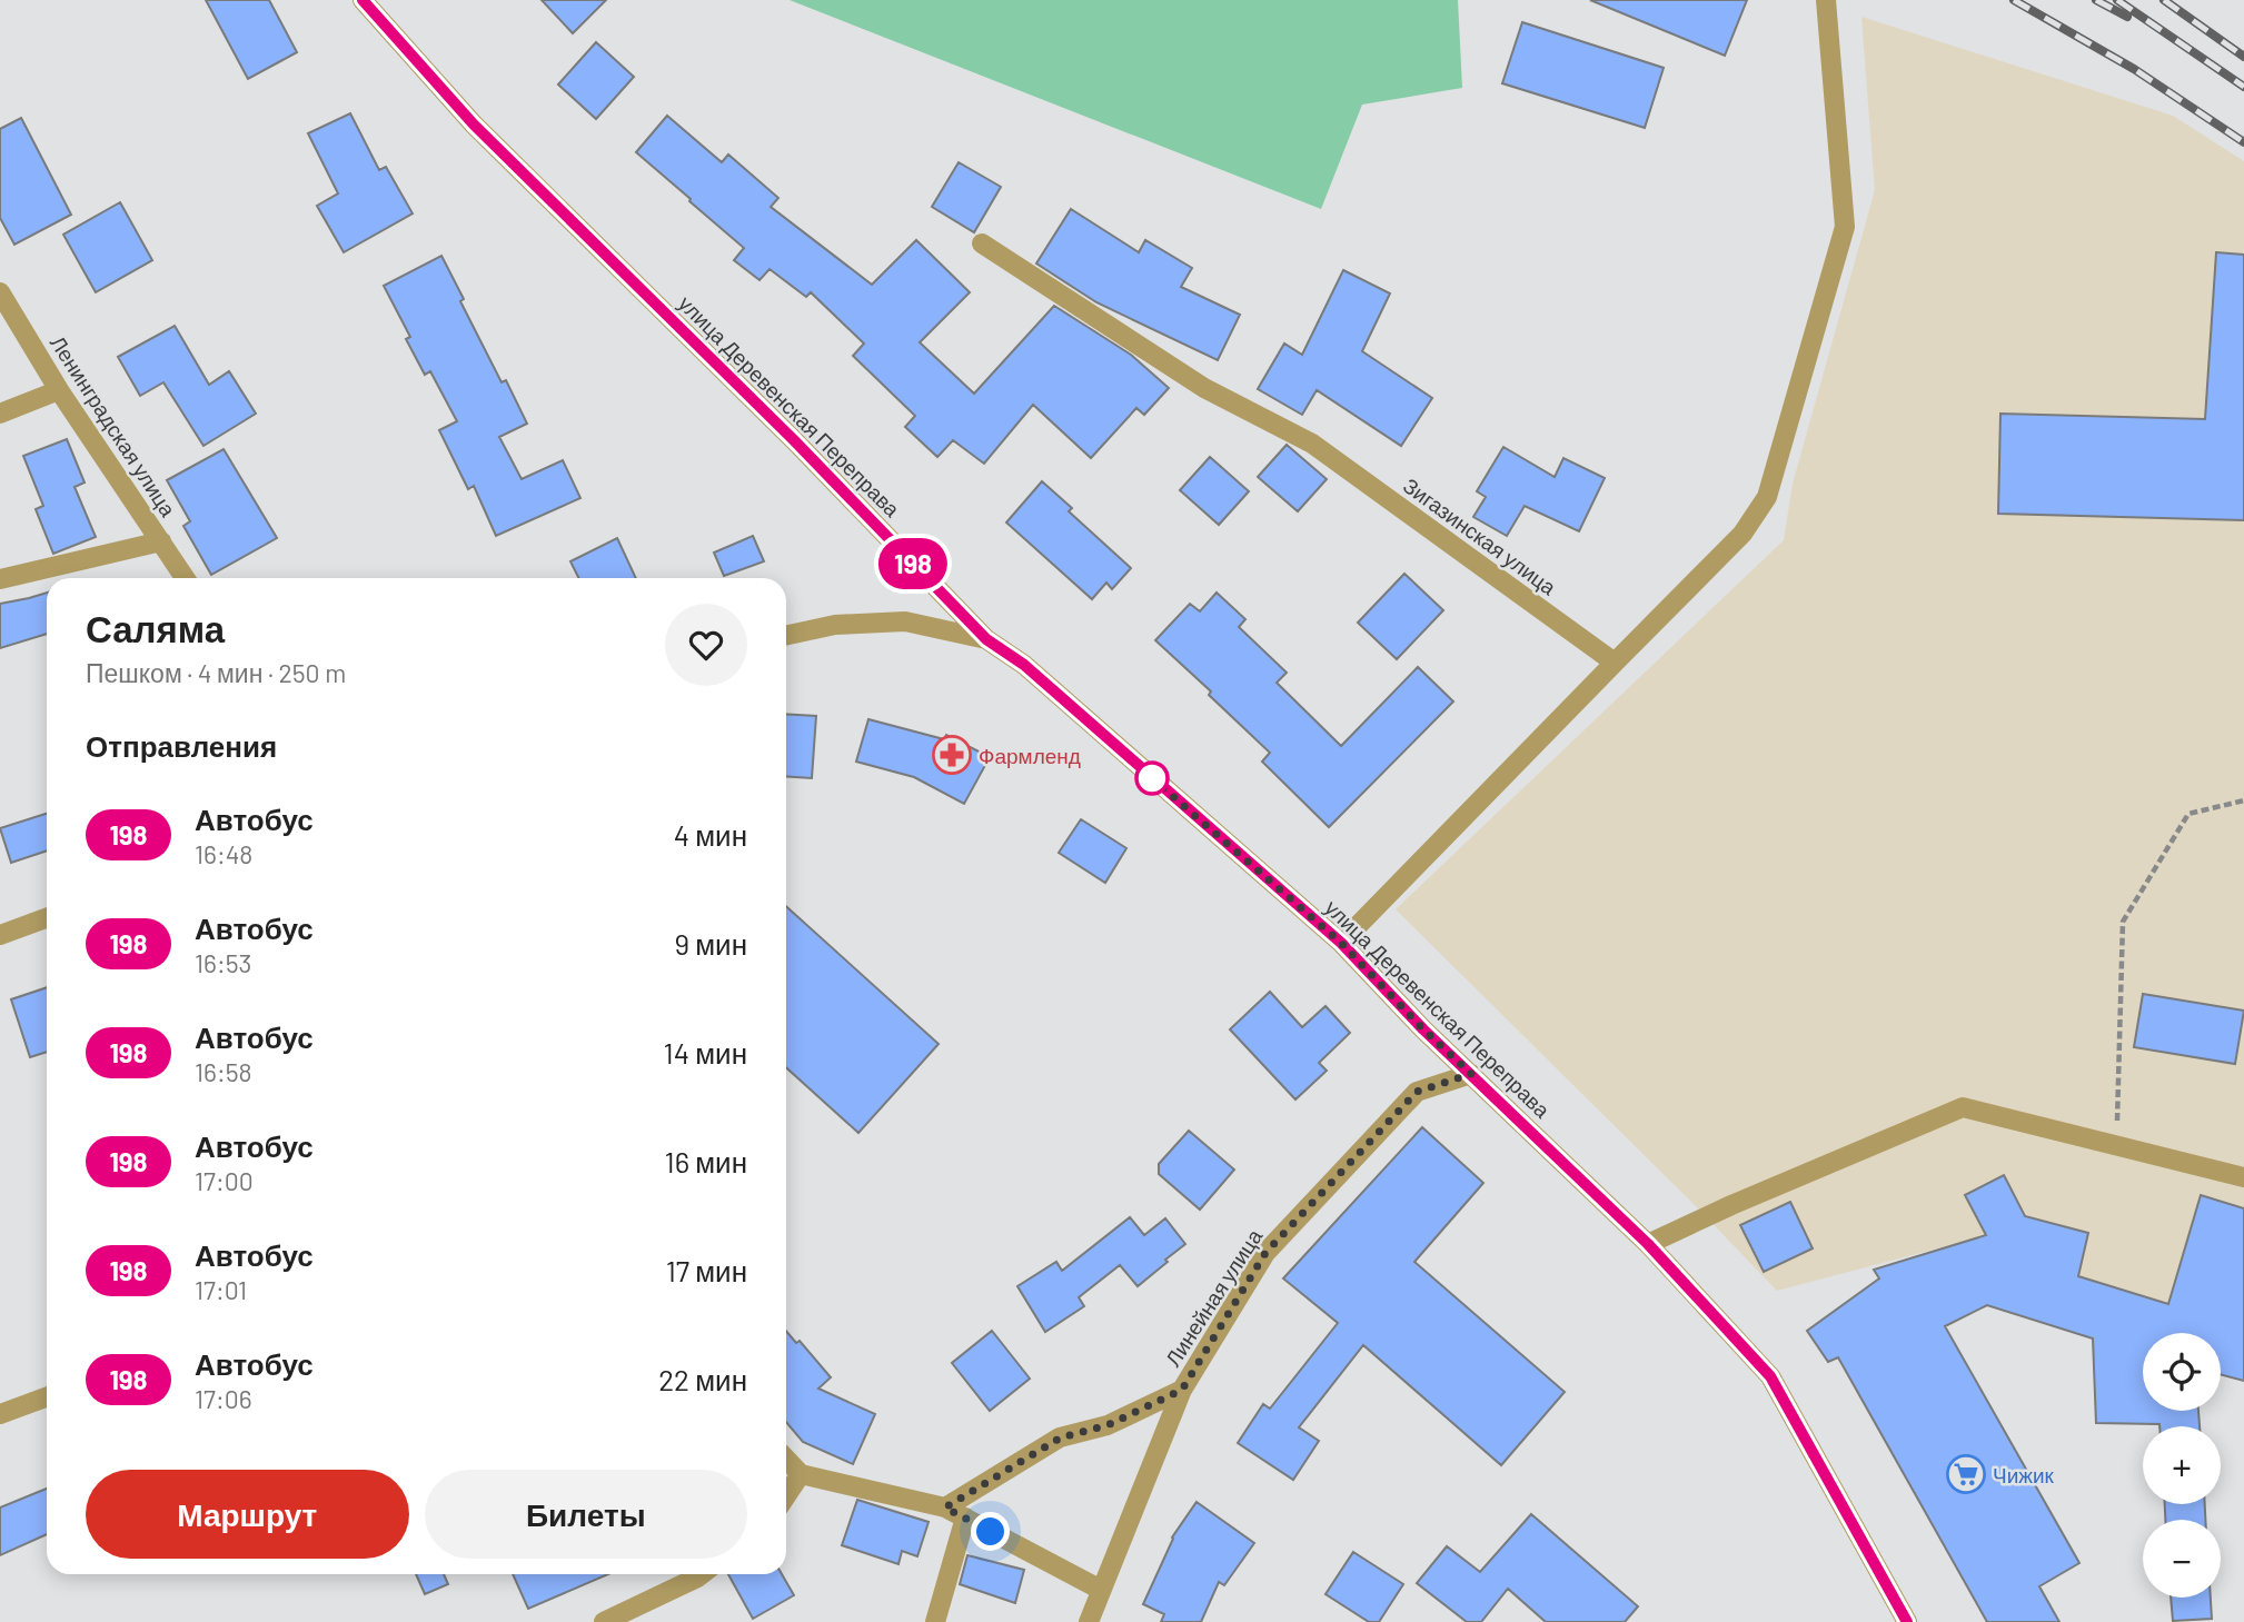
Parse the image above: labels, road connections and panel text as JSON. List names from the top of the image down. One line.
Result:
{"streets":{"street":["улица Деревенская Переправа","Ленинградская улица","Зигазинская улица","Линейная улица"]},"crossings":[["улица Деревенская Переправа","Линейная улица"]],"places":{"pharmacy":["Фармленд"],"supermarket":["Чижик"]},"lines":["bus line 198"],"page":{"on_map":"198","heading":[["Саляма","Пешком · 4 мин · 250 m"],"Отправления"],"list":[{"mark":"198","name":"Автобус","note":"16:48","value":"4 мин"},{"mark":"198","name":"Автобус","note":"16:53","value":"9 мин"},{"mark":"198","name":"Автобус","note":"16:58","value":"14 мин"},{"mark":"198","name":"Автобус","note":"17:00","value":"16 мин"},{"mark":"198","name":"Автобус","note":"17:01","value":"17 мин"},{"mark":"198","name":"Автобус","note":"17:06","value":"22 мин"}],"map_buttons":["+","−"],"buttons":["Маршрут","Билеты"]}}
